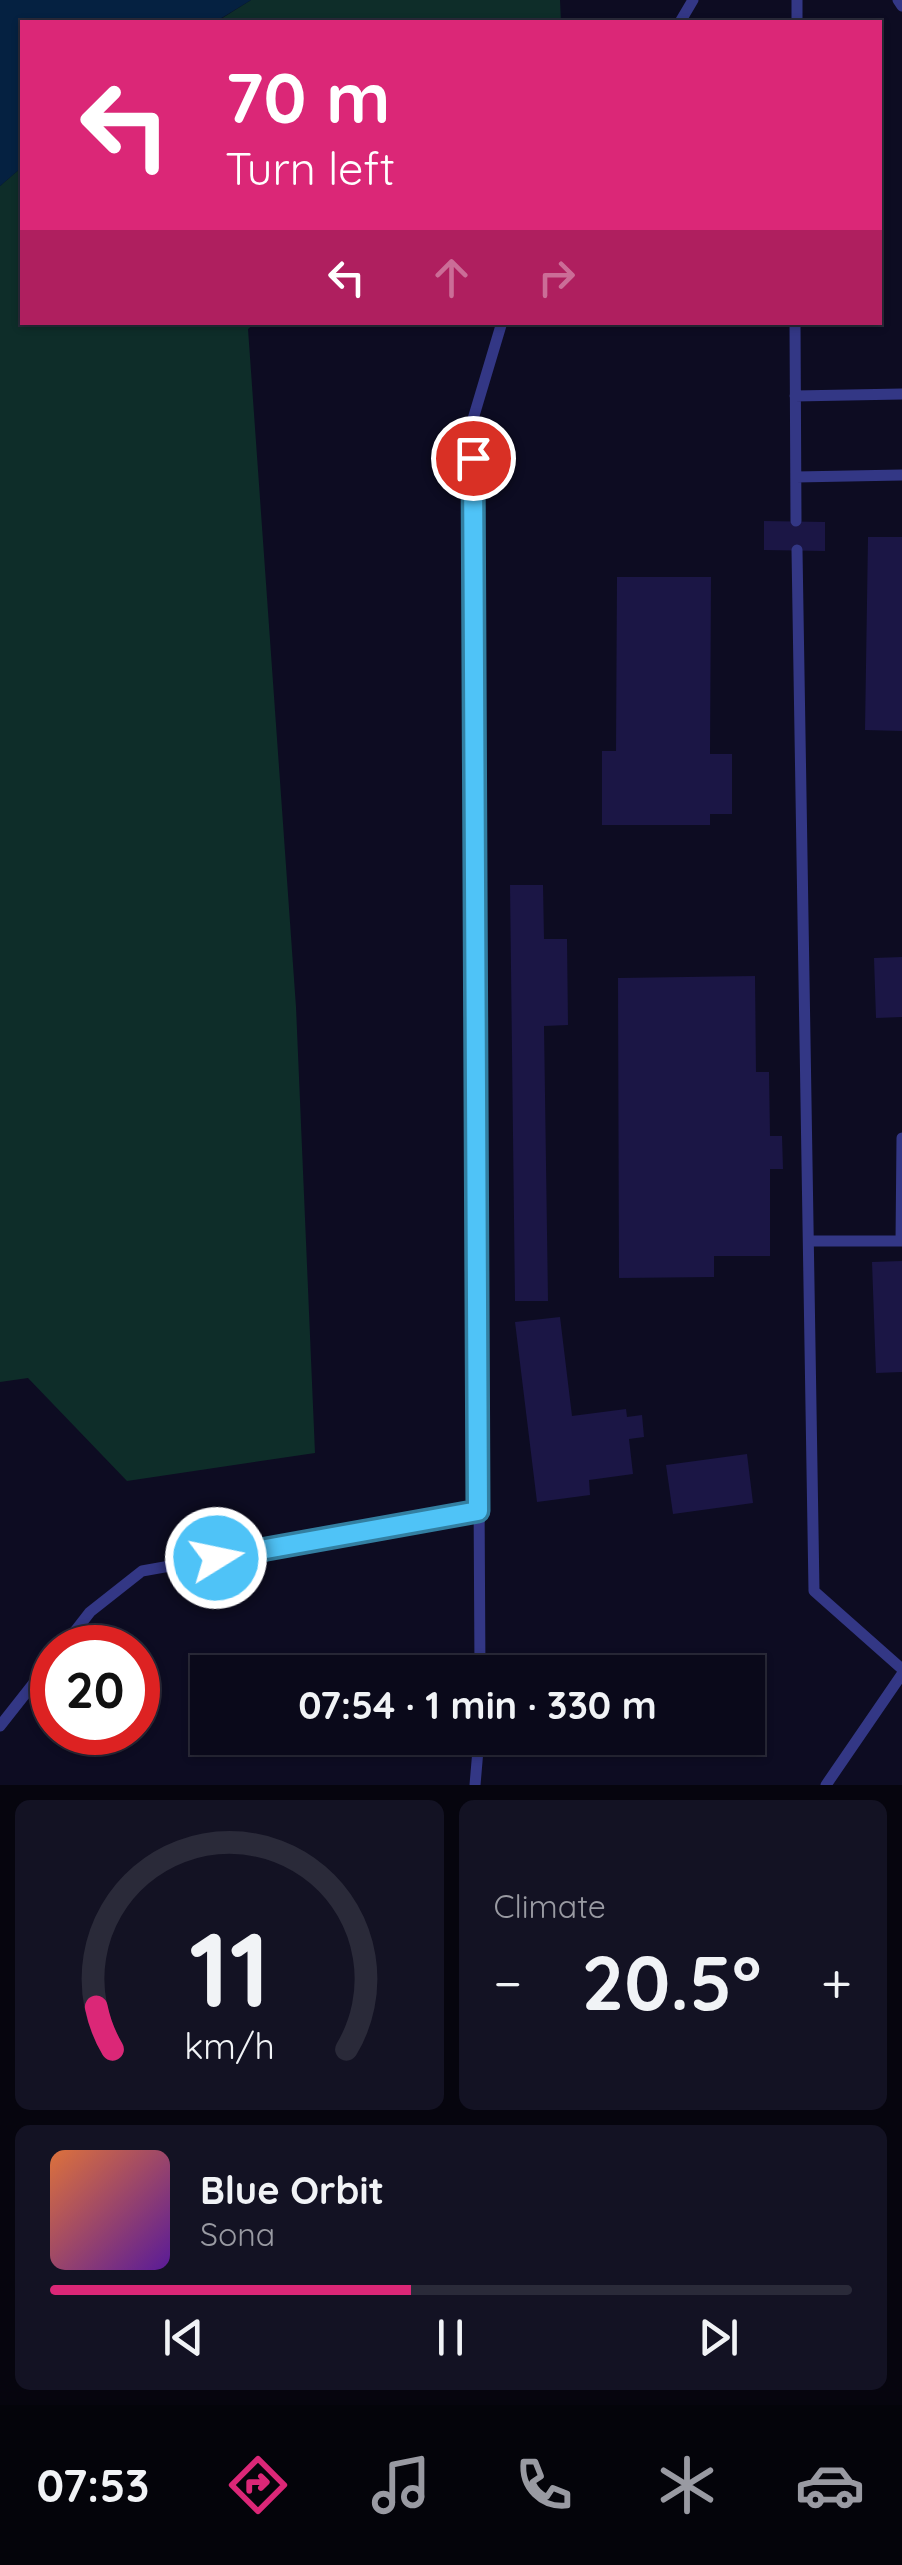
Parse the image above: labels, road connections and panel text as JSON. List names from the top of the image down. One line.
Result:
{"page":{"turn":["70 m","Turn left"],"limit":"20","trip":"07:54 · 1 min · 330 m","tile":"Climate","heat":["−","20.5°","+"],"song":["Blue Orbit","Sona"],"tabs":"07:53","gauge":["11","km/h"]}}
